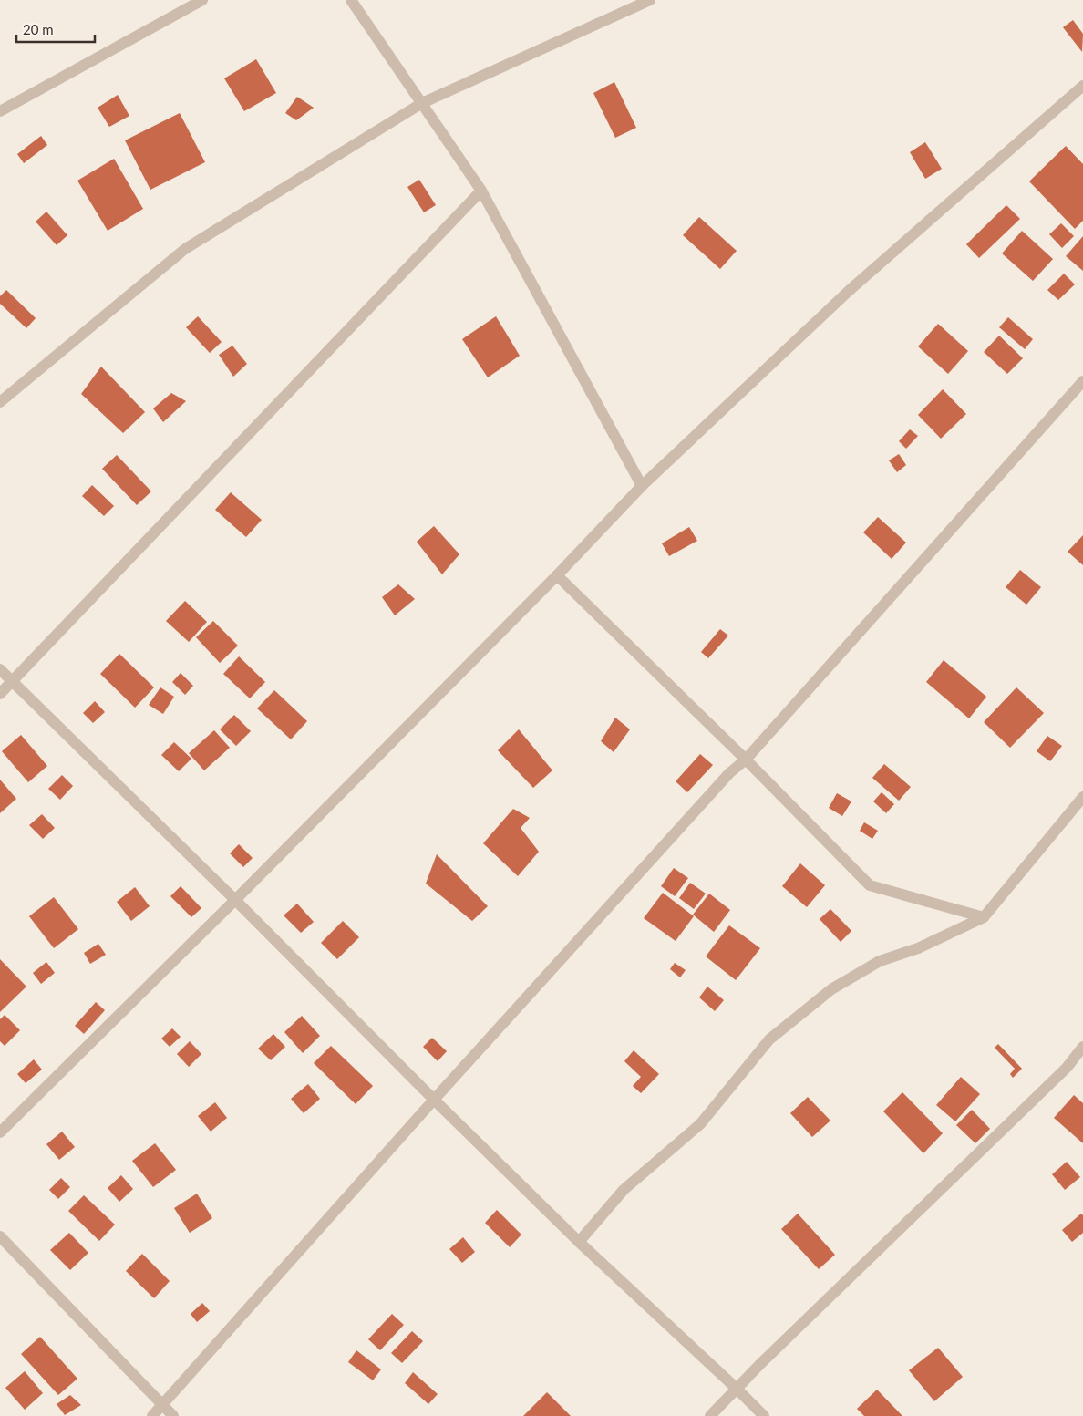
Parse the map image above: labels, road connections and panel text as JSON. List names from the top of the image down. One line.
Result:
{"scale_bar":"20 m"}
